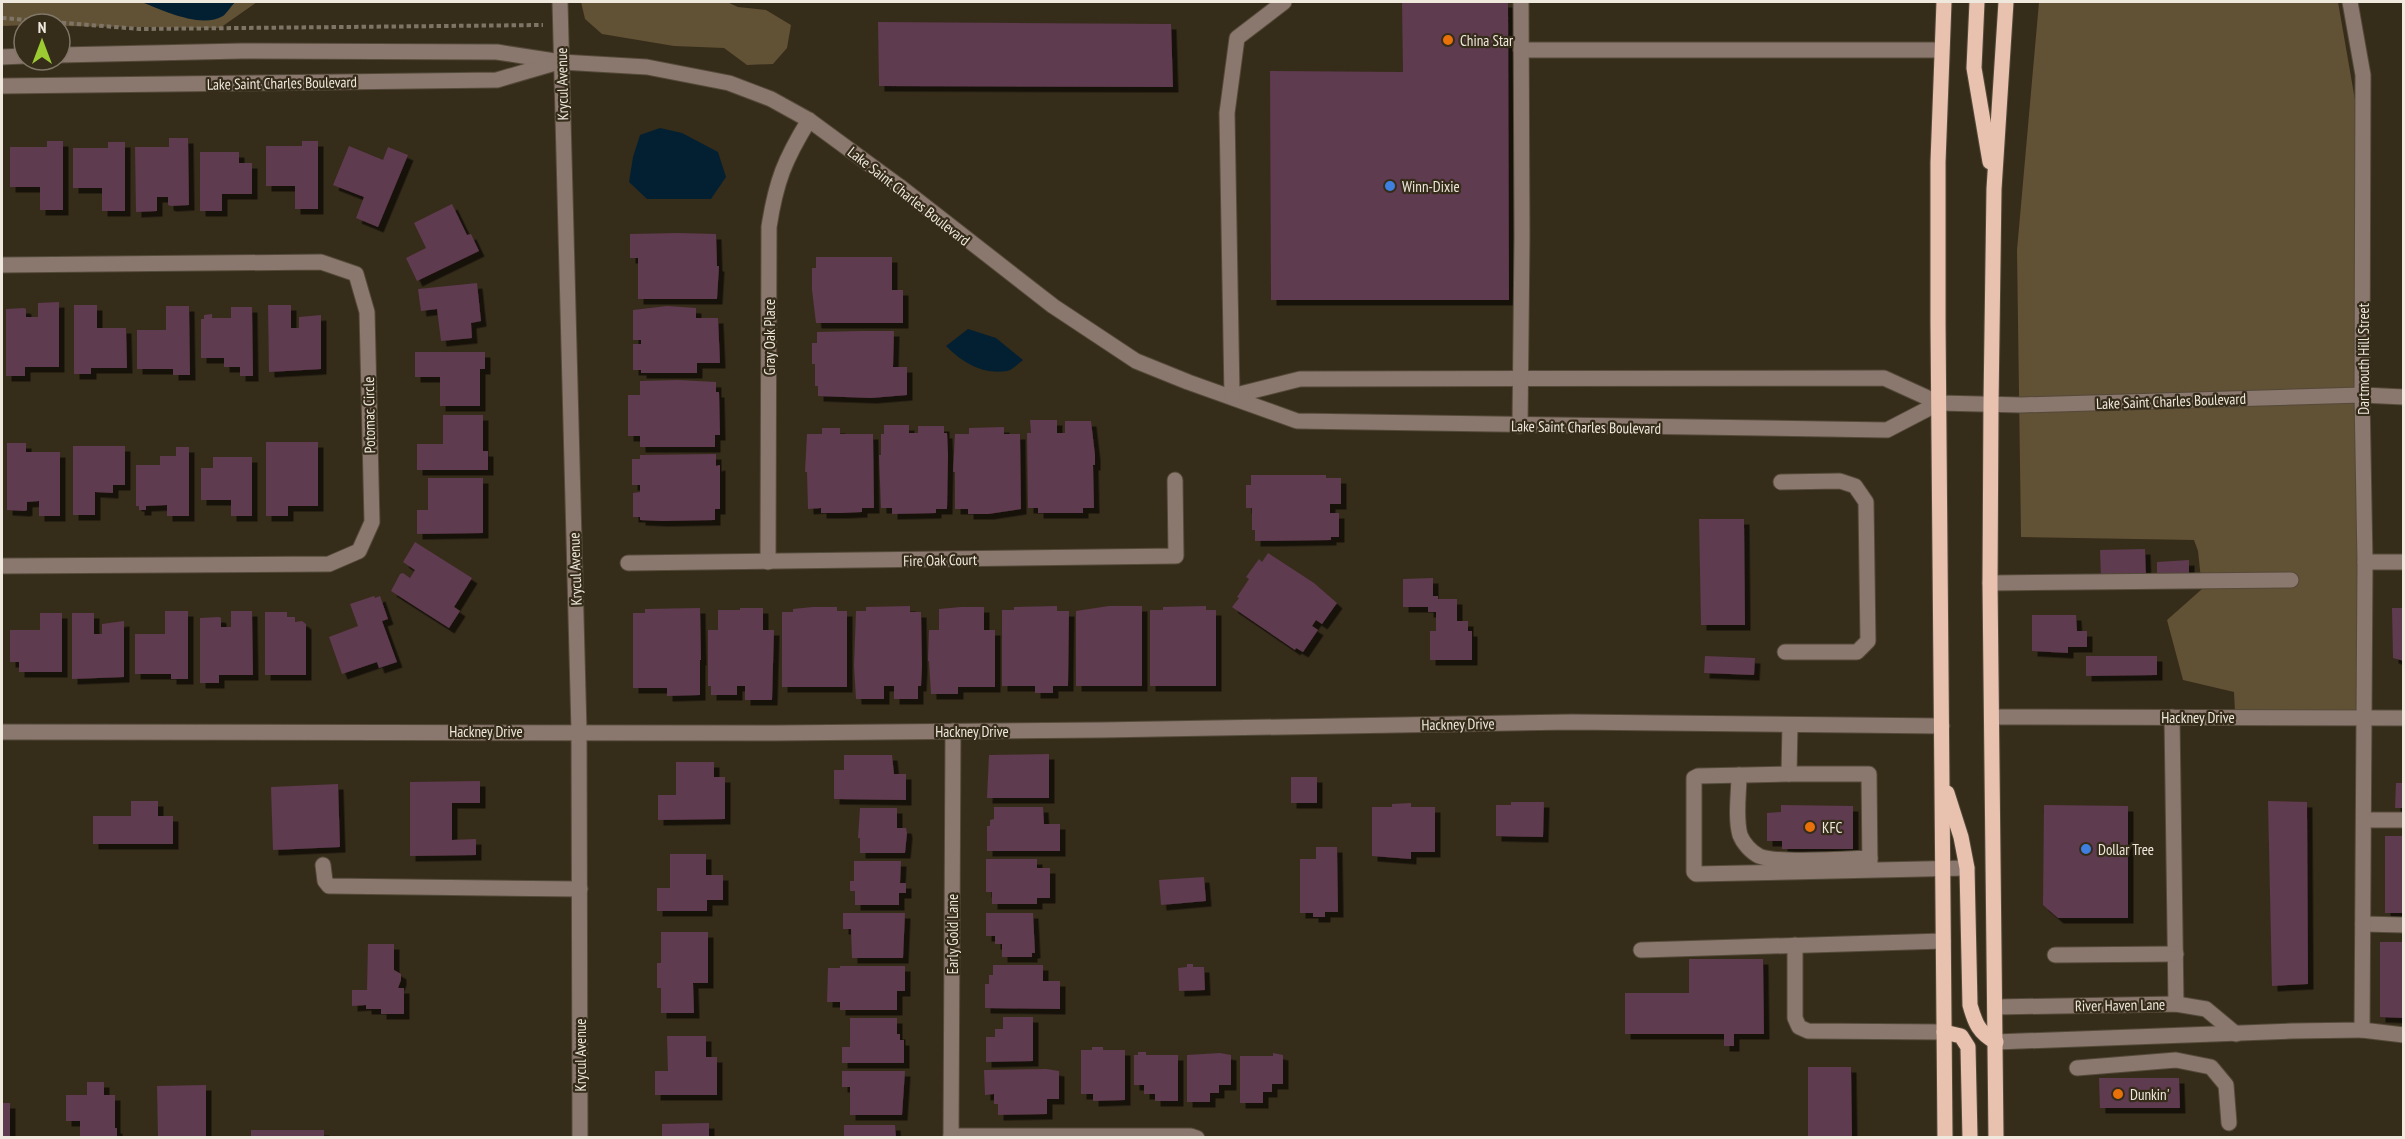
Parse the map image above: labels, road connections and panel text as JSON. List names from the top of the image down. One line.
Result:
{"streets":{"street":["Lake Saint Charles Boulevard","Krycul Avenue","Gray Oak Place","Dartmouth Hill Street","Potomac Circle","Fire Oak Court","Hackney Drive","Early Gold Lane","River Haven Lane"]},"crossings":[["Lake Saint Charles Boulevard","Krycul Avenue"],["Lake Saint Charles Boulevard","Gray Oak Place"],["Lake Saint Charles Boulevard","Dartmouth Hill Street"],["Krycul Avenue","Hackney Drive"],["Gray Oak Place","Fire Oak Court"],["Dartmouth Hill Street","Hackney Drive"],["Hackney Drive","Early Gold Lane"]],"places":["China Star","Winn-Dixie","KFC","Dollar Tree","Dunkin'"],"north":"top"}
